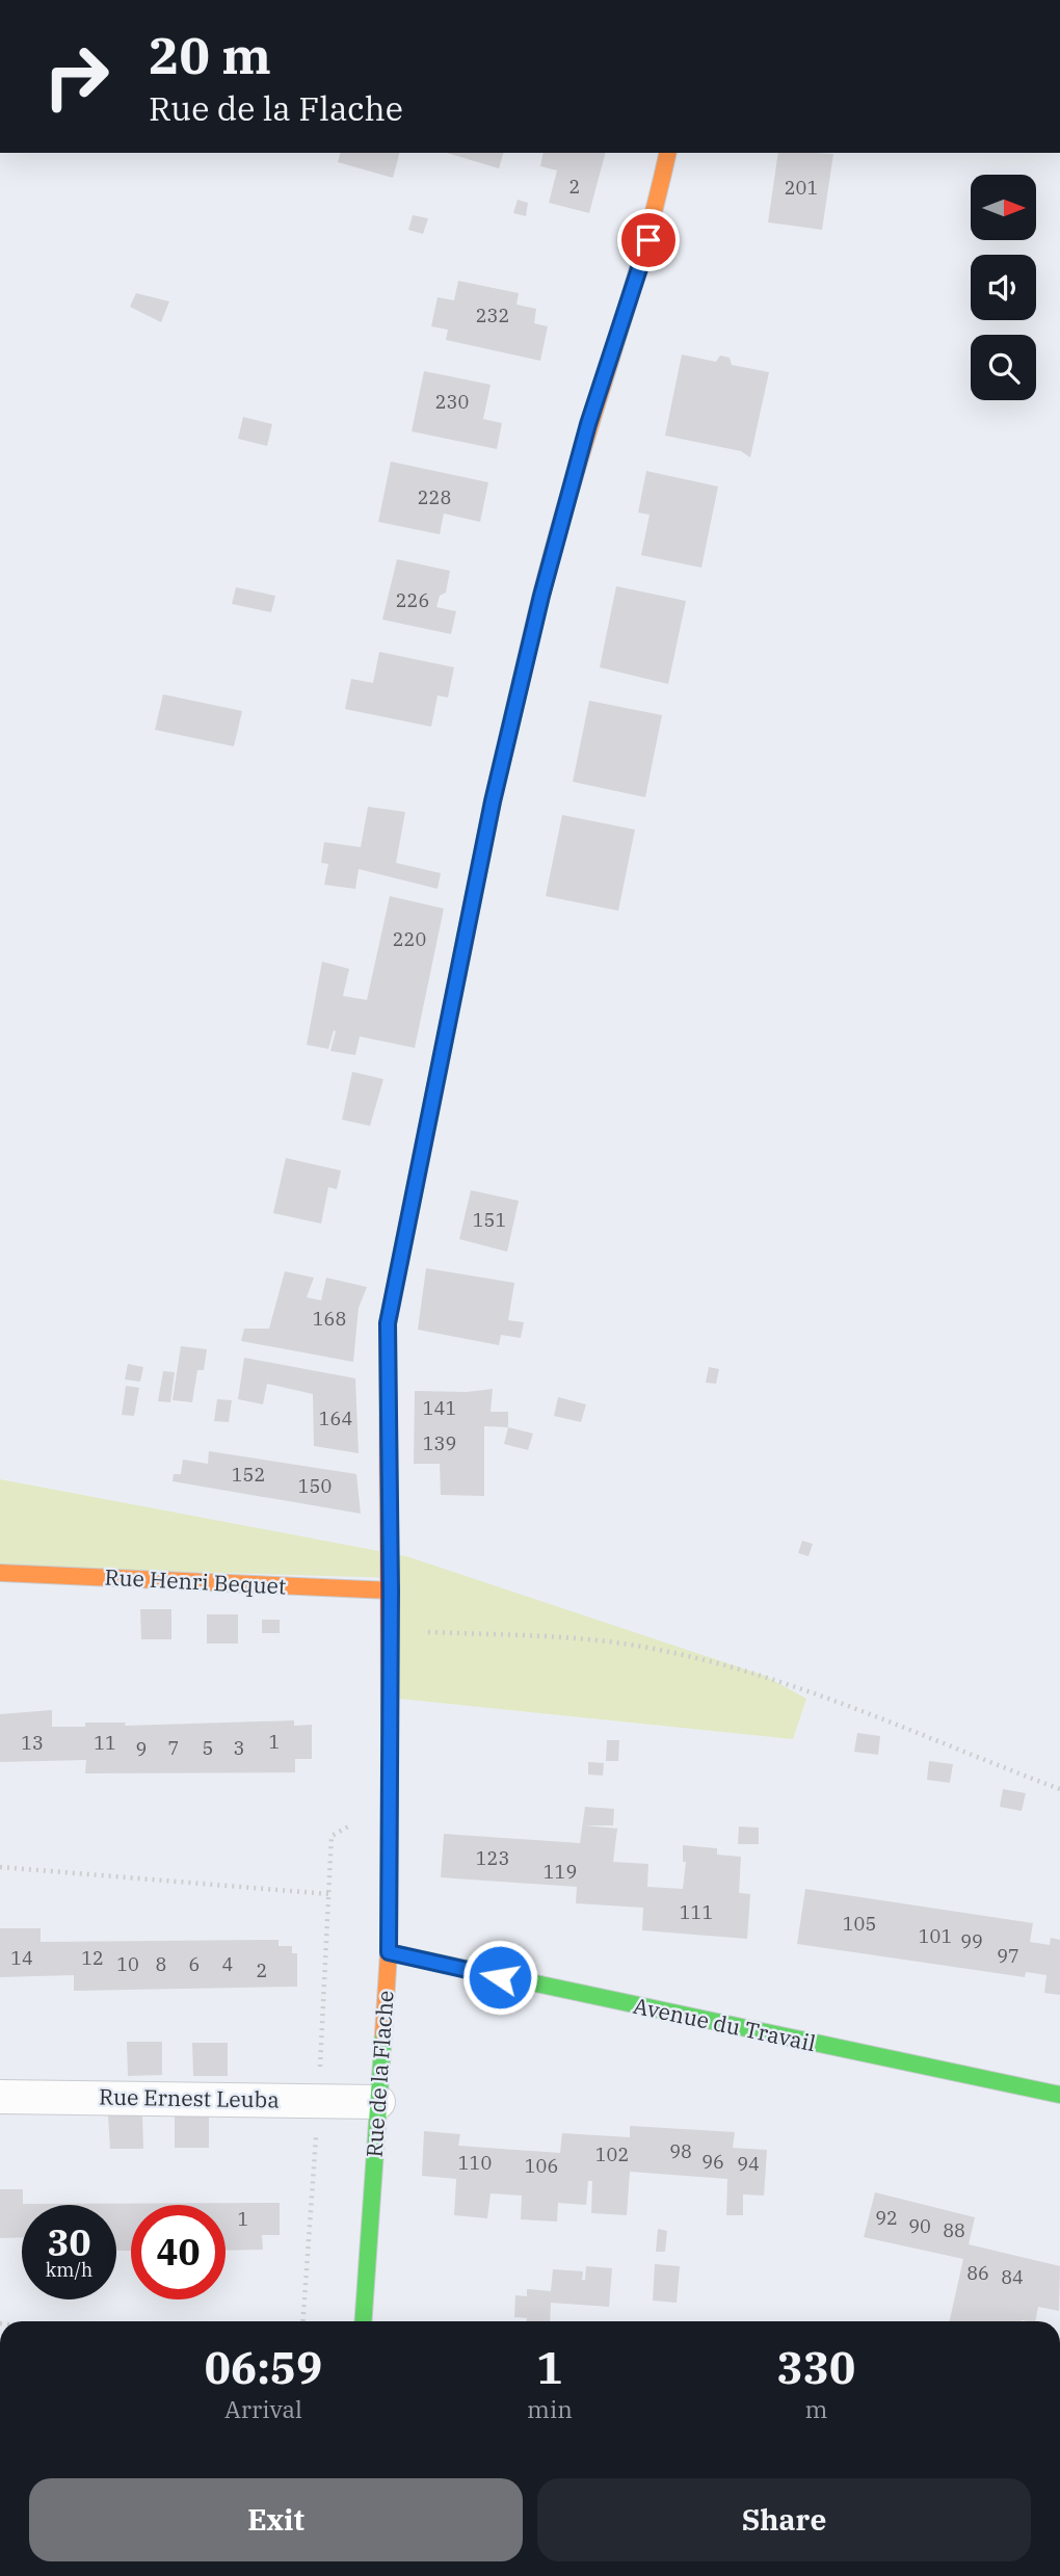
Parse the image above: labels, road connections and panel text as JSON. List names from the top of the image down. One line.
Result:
{"streets":{"street":["Rue Henri Bequet","Avenue du Travail","Rue de la Flache","Rue Ernest Leuba"]},"crossings":[["Rue Henri Bequet","Rue de la Flache"],["Avenue du Travail","Rue de la Flache"],["Rue de la Flache","Rue Ernest Leuba"]],"house_numbers":["2","201","232","230","228","226","220","151","168","141","164","139","152","150","1","13","11","7","5","3","9","123","119","111","105","101","99","97","14","12","10","8","6","4","2","98","102","96","110","94","106","92","1","90","88","86","84"],"north":"right","page":{"turn":["20 m","Rue de la Flache"],"speed":"30 km/h","limit":"40","eta":["06:59","Arrival","1","min","330","m"],"buttons":["Exit","Share"]}}
